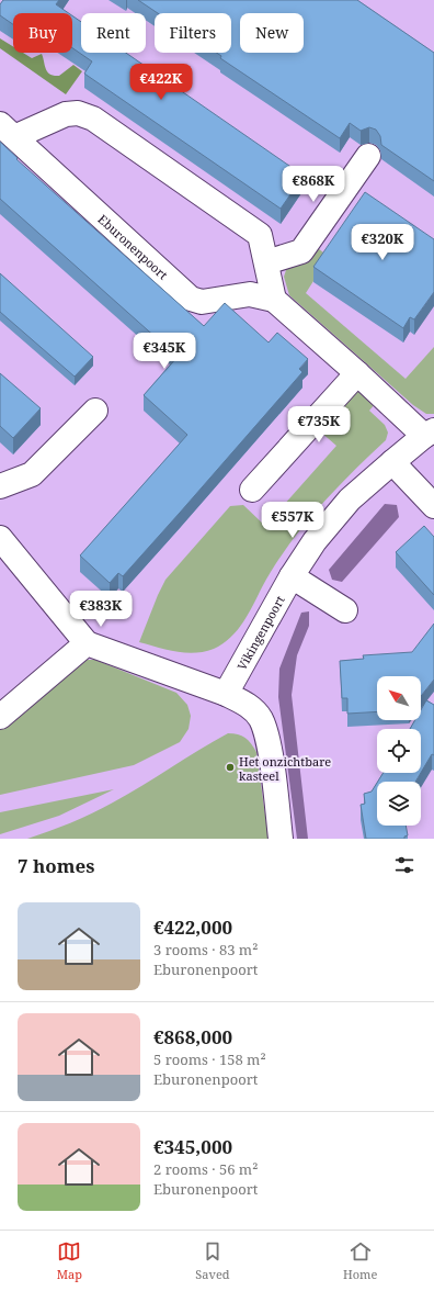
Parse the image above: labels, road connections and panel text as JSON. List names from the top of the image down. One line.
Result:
{"streets":{"street":["Eburonenpoort","Vikingenpoort"]},"crossings":[["Eburonenpoort","Vikingenpoort"]],"places":["Het onzichtbare kasteel"],"north":"top left","page":{"chip":["Buy","Rent","Filters","New"],"price":["€422K","€868K","€320K","€345K","€735K","€557K","€383K"],"heading":"7 homes","list":[{"name":"€422,000","note":"3 rooms · 83 m² · Eburonenpoort"},{"name":"€868,000","note":"5 rooms · 158 m² · Eburonenpoort"},{"name":"€345,000","note":"2 rooms · 56 m² · Eburonenpoort"}],"tabs":["Map","Saved","Home"]}}
